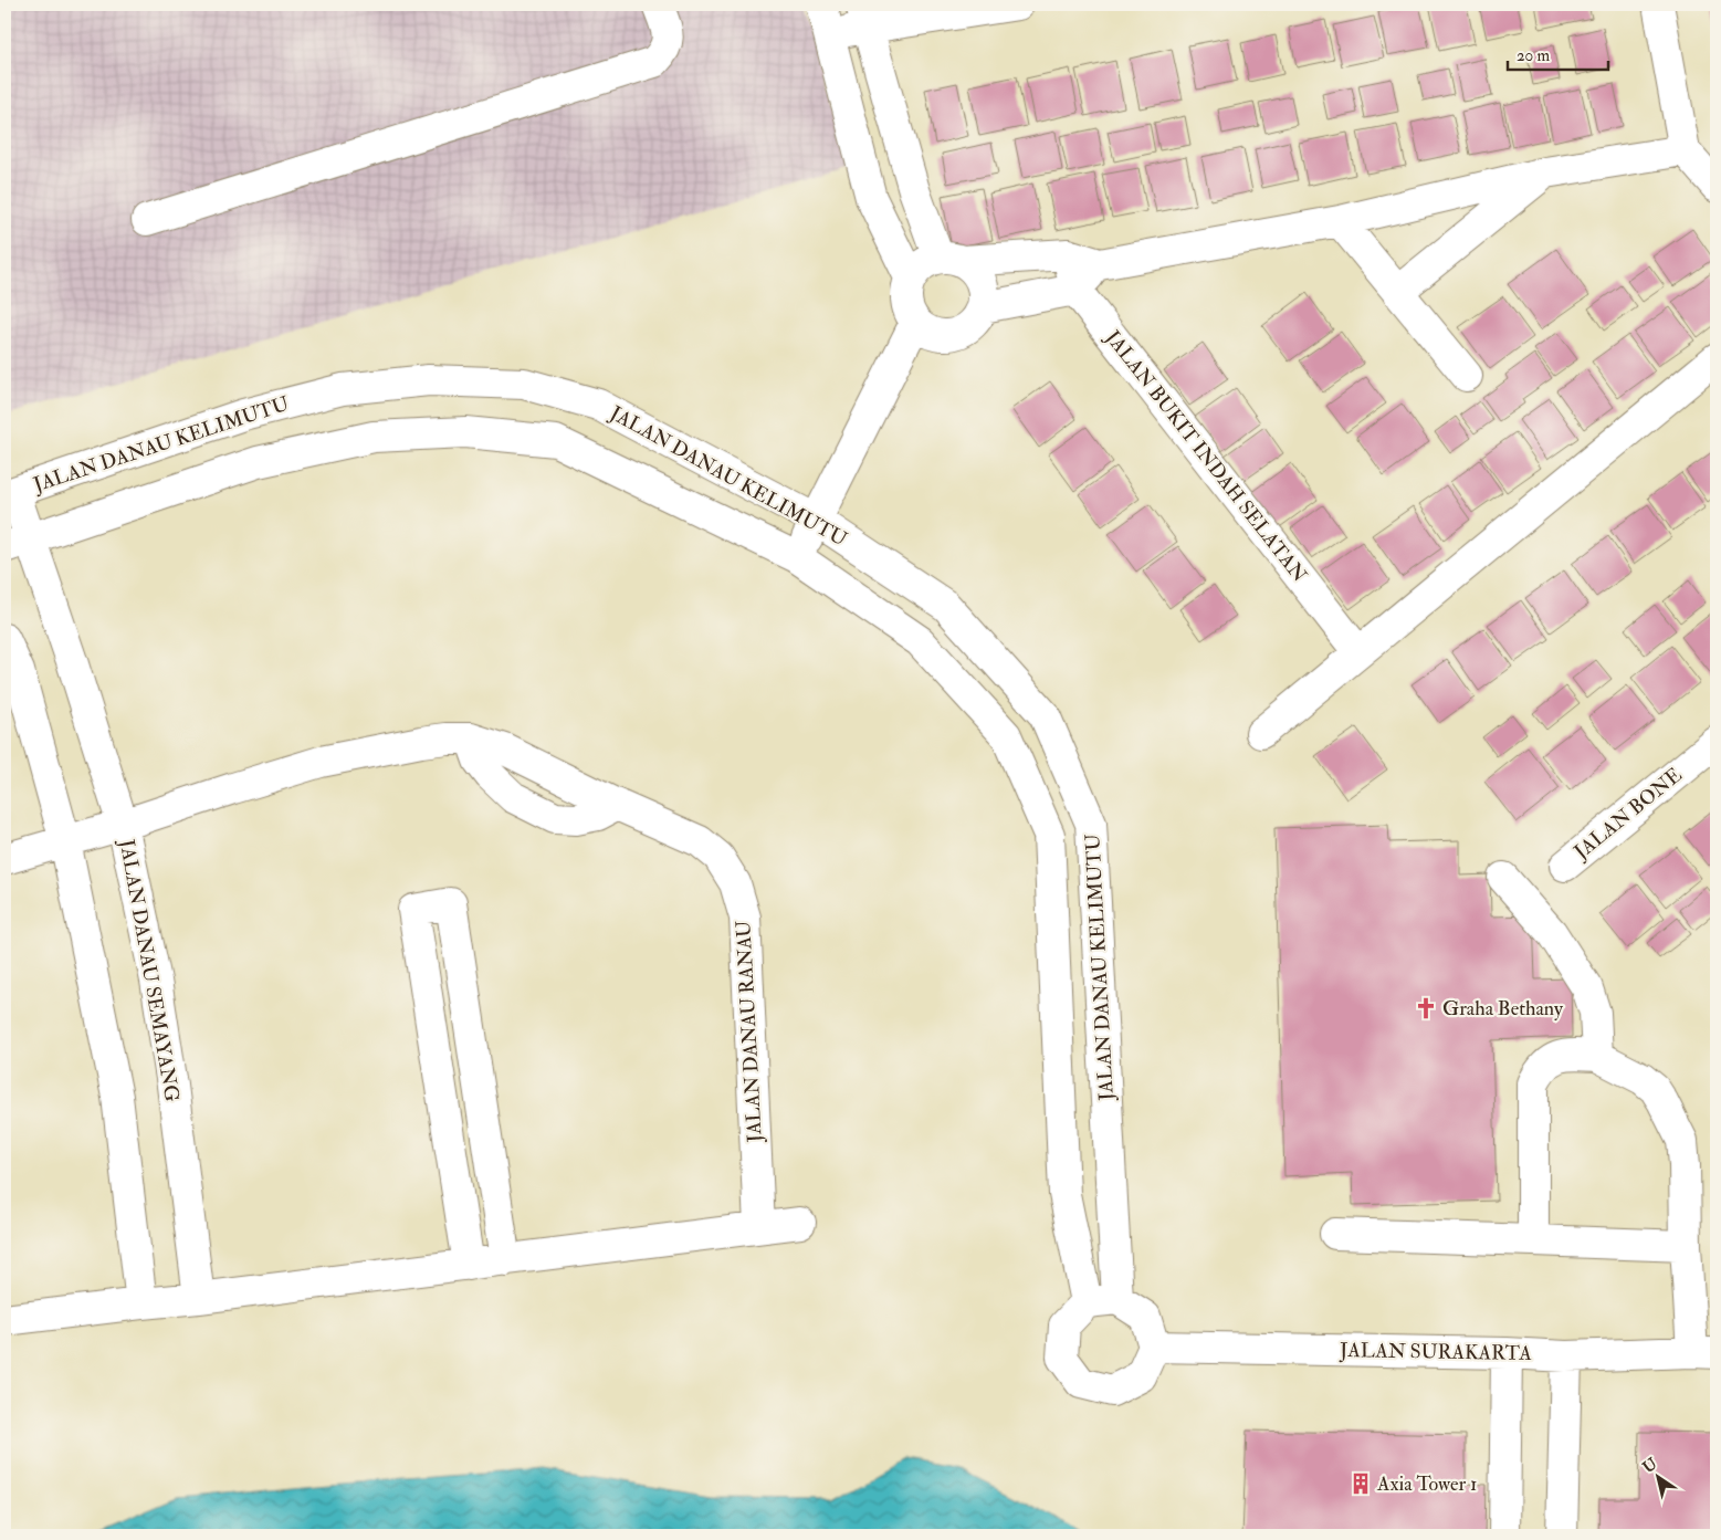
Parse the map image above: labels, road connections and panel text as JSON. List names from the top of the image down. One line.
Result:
{"streets":{"street":["JALAN DANAU KELIMUTU","JALAN BUKIT INDAH SELATAN","JALAN BONE","JALAN DANAU SEMAYANG","JALAN DANAU RANAU","JALAN SURAKARTA"]},"crossings":[["JALAN DANAU KELIMUTU","JALAN DANAU SEMAYANG"],["JALAN DANAU KELIMUTU","JALAN SURAKARTA"],["JALAN DANAU SEMAYANG","JALAN DANAU RANAU"]],"places":{"church":["Graha Bethany"],"building":["Axia Tower 1"]},"scale_bar":"20 m","north":"top left"}
